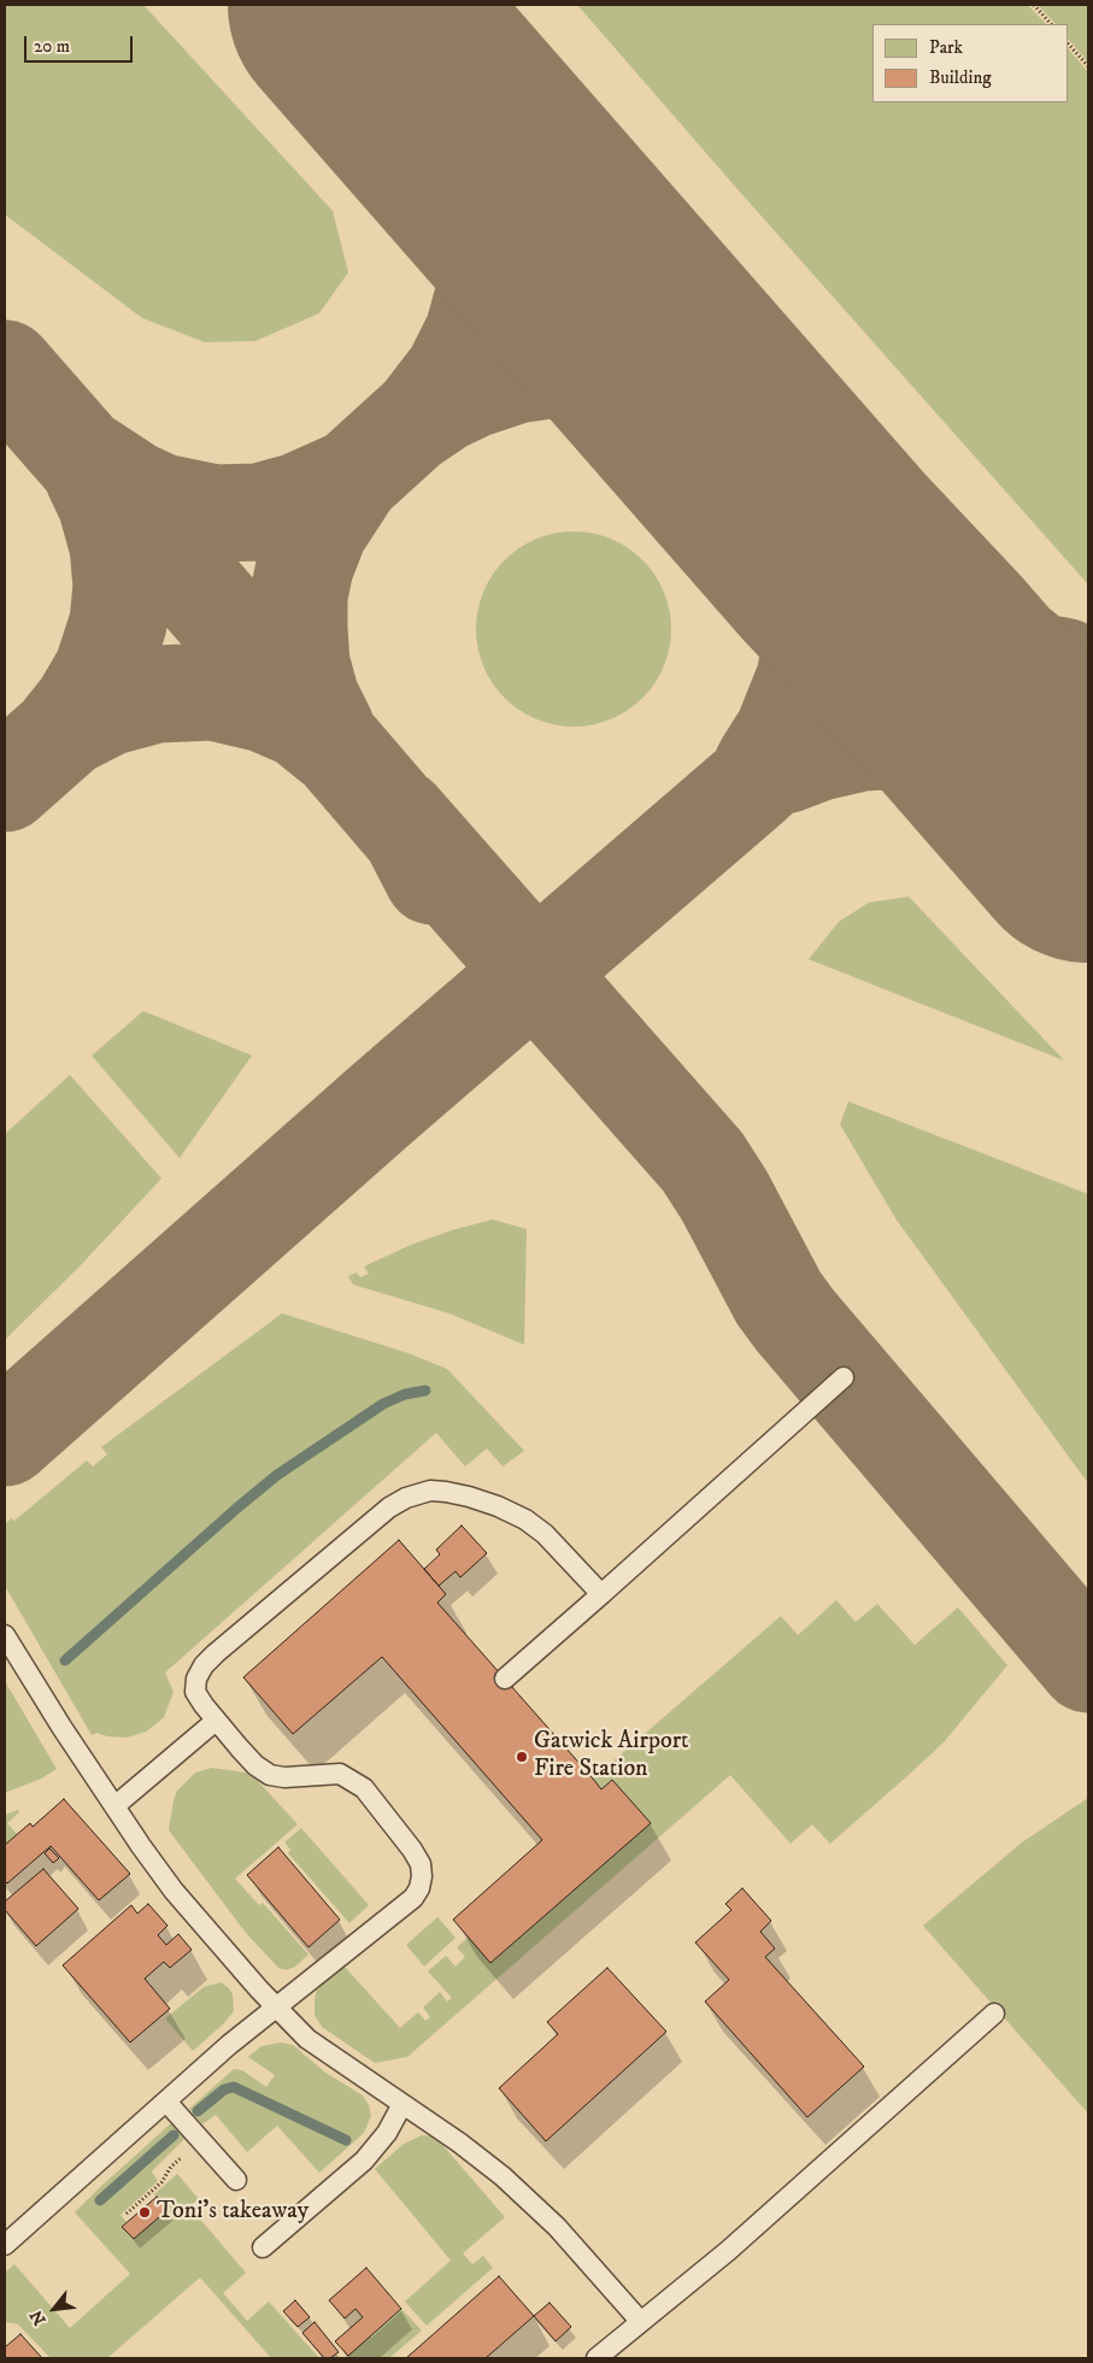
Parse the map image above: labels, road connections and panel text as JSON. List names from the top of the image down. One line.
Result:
{"places":["Gatwick Airport Fire Station","Toni's takeaway"],"legend":["Park","Building"],"scale_bar":"20 m","north":"bottom left"}
